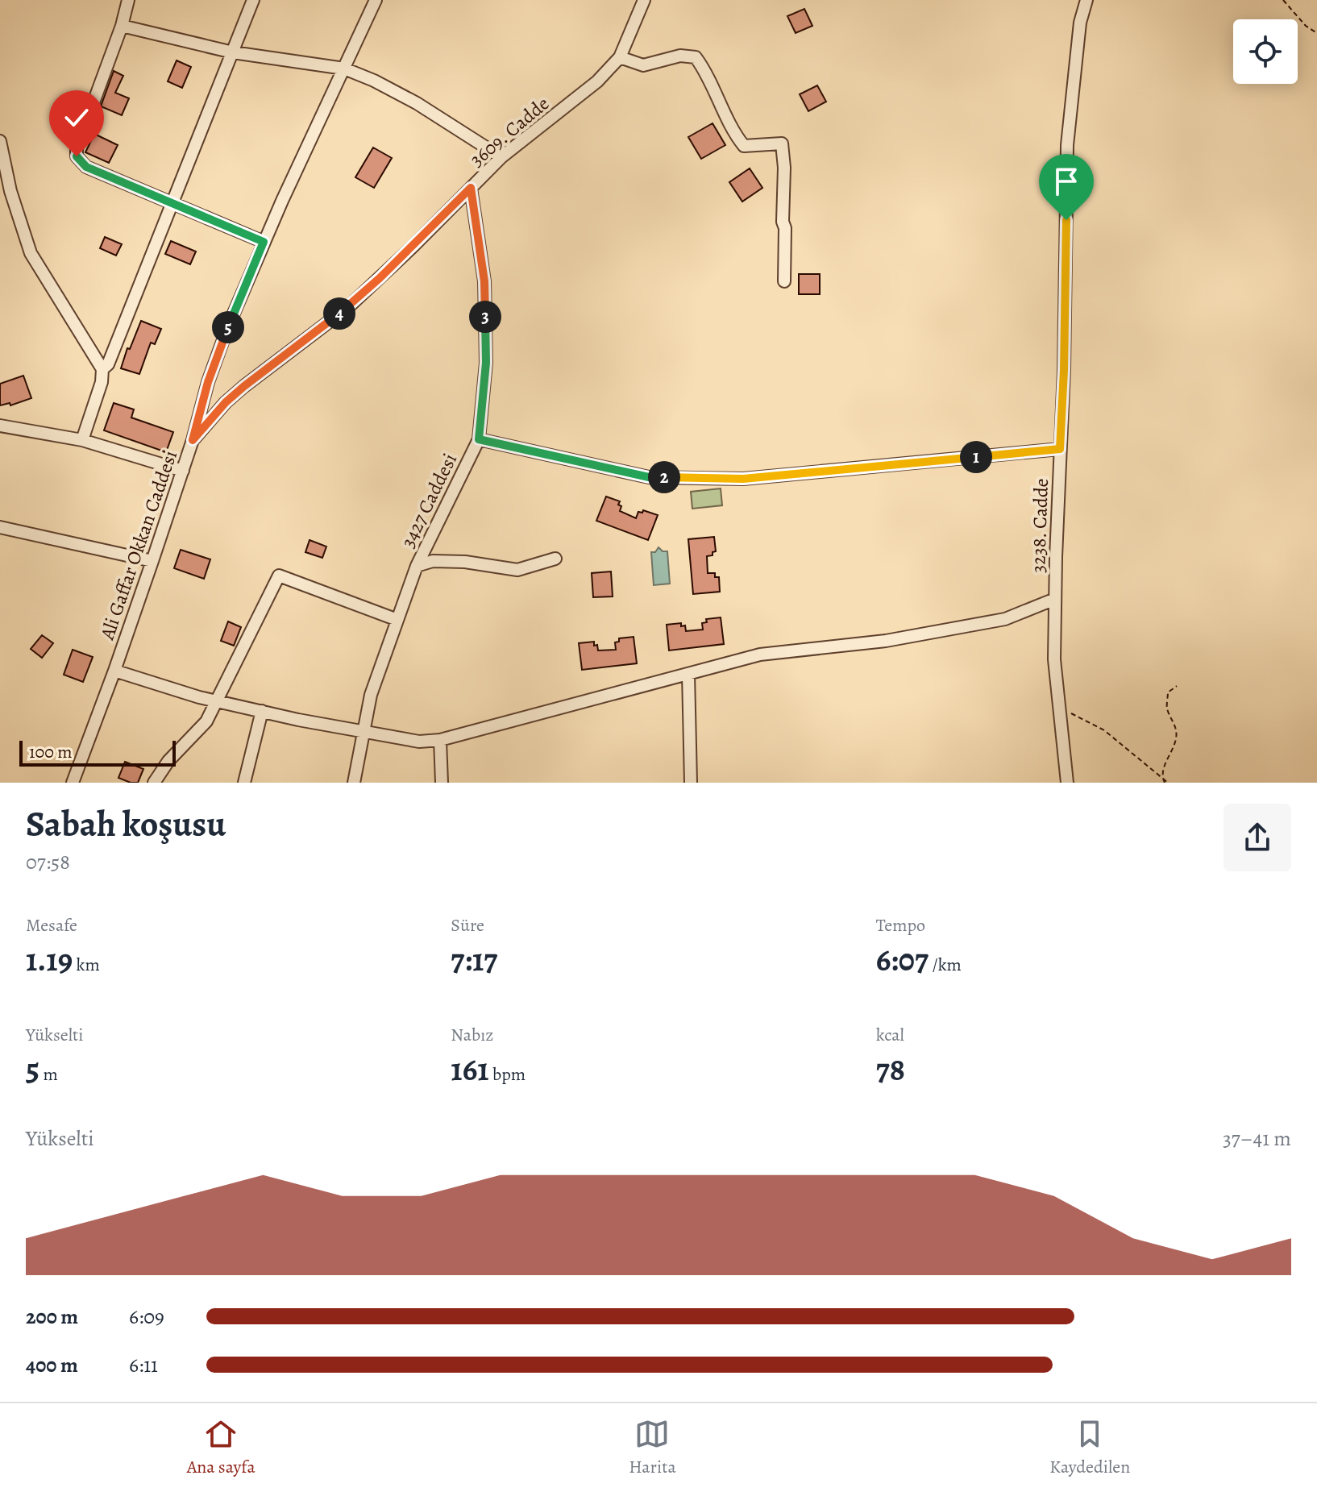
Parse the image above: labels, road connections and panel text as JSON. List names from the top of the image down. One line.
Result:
{"streets":{"street":["3609. Cadde","3427 Caddesi","3238. Cadde","Ali Gaffar Okkan Caddesi"]},"crossings":[["3609. Cadde","3427 Caddesi"],["3609. Cadde","Ali Gaffar Okkan Caddesi"]],"scale_bar":"100 m","page":{"pins":["4","3","5","1","2"],"scale":"100 m","heading":["Sabah koşusu","07:58"],"stats":[["Mesafe","1.19 km"],["Süre","7:17"],["Tempo","6:07 /km"],["Yükselti","5 m"],["Nabız","161 bpm"],["kcal","78"]],"chart":["Yükselti","37–41 m"],"list":[{"name":"200 m","note":"6:09"},{"name":"400 m","note":"6:11"}],"tabs":["Ana sayfa","Harita","Kaydedilen"]}}
